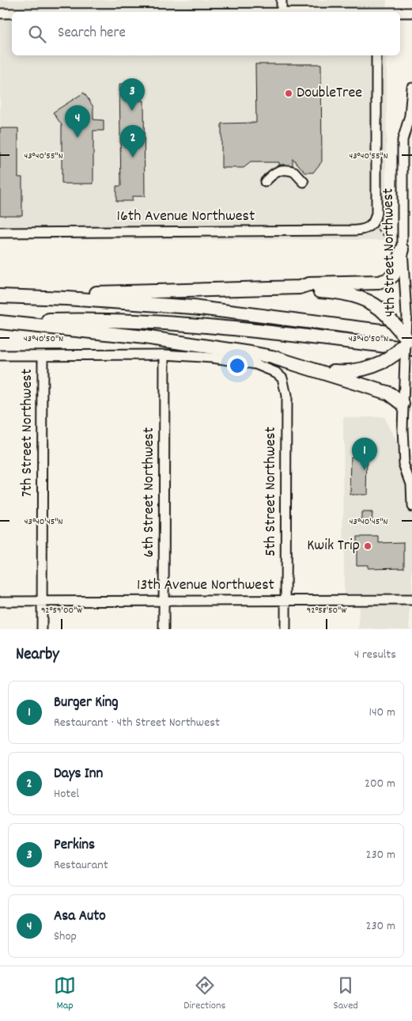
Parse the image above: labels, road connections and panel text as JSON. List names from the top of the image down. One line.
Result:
{"streets":{"street":["16th Avenue Northwest","4th Street Northwest","7th Street Northwest","5th Street Northwest","6th Street Northwest","13th Avenue Northwest"]},"crossings":[["7th Street Northwest","13th Avenue Northwest"],["5th Street Northwest","6th Street Northwest"],["5th Street Northwest","13th Avenue Northwest"],["6th Street Northwest","13th Avenue Northwest"]],"places":["DoubleTree","Kwik Trip"],"page":{"search":"Search here","pins":["3","4","2","1"],"heading":["Nearby","4 results"],"list":[{"mark":"1","name":"Burger King","note":"Restaurant · 4th Street Northwest","value":"140 m"},{"mark":"2","name":"Days Inn","note":"Hotel","value":"200 m"},{"mark":"3","name":"Perkins","note":"Restaurant","value":"230 m"},{"mark":"4","name":"Asa Auto","note":"Shop","value":"230 m"}],"nav":["Map","Directions","Saved"]},"coordinates":["43°40'55\"N","43°40'50\"N","43°40'45\"N","92°59'00\"W","92°58'50\"W"]}
